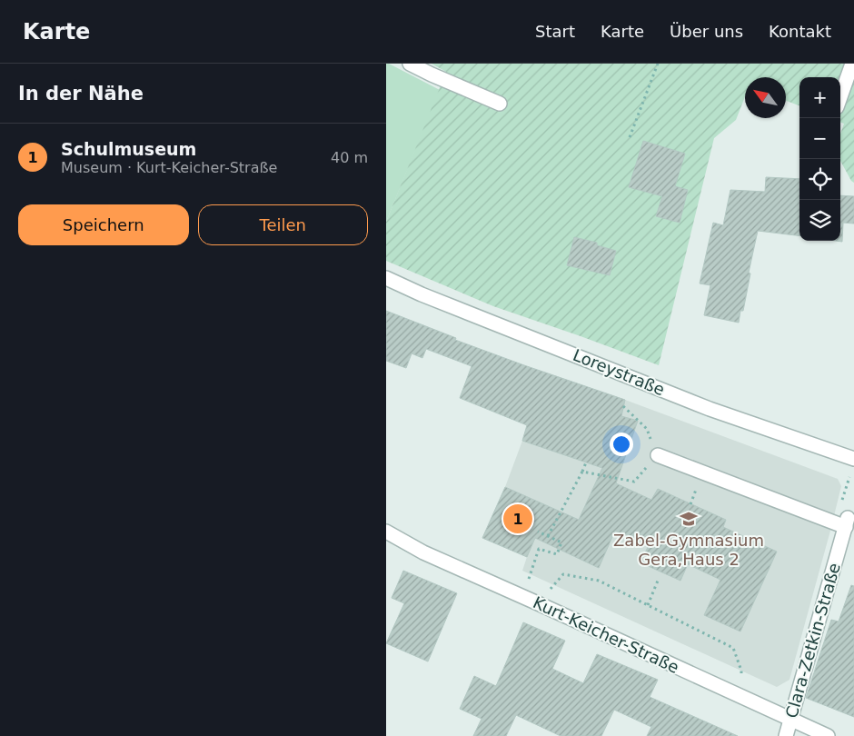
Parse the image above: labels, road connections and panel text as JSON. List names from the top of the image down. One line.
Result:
{"streets":{"street":["Loreystraße","Kurt-Keicher-Straße","Clara-Zetkin-Straße"]},"crossings":[["Kurt-Keicher-Straße","Clara-Zetkin-Straße"]],"places":{"school or university":["Zabel-Gymnasium Gera,Haus 2"]},"north":"top left","page":{"header":"Karte","nav":["Start","Karte","Über uns","Kontakt"],"heading":"In der Nähe","map_buttons":["+","−"],"list":[{"mark":"1","name":"Schulmuseum","note":"Museum · Kurt-Keicher-Straße","value":"40 m"}],"buttons":["Speichern","Teilen"],"pins":"1"}}
